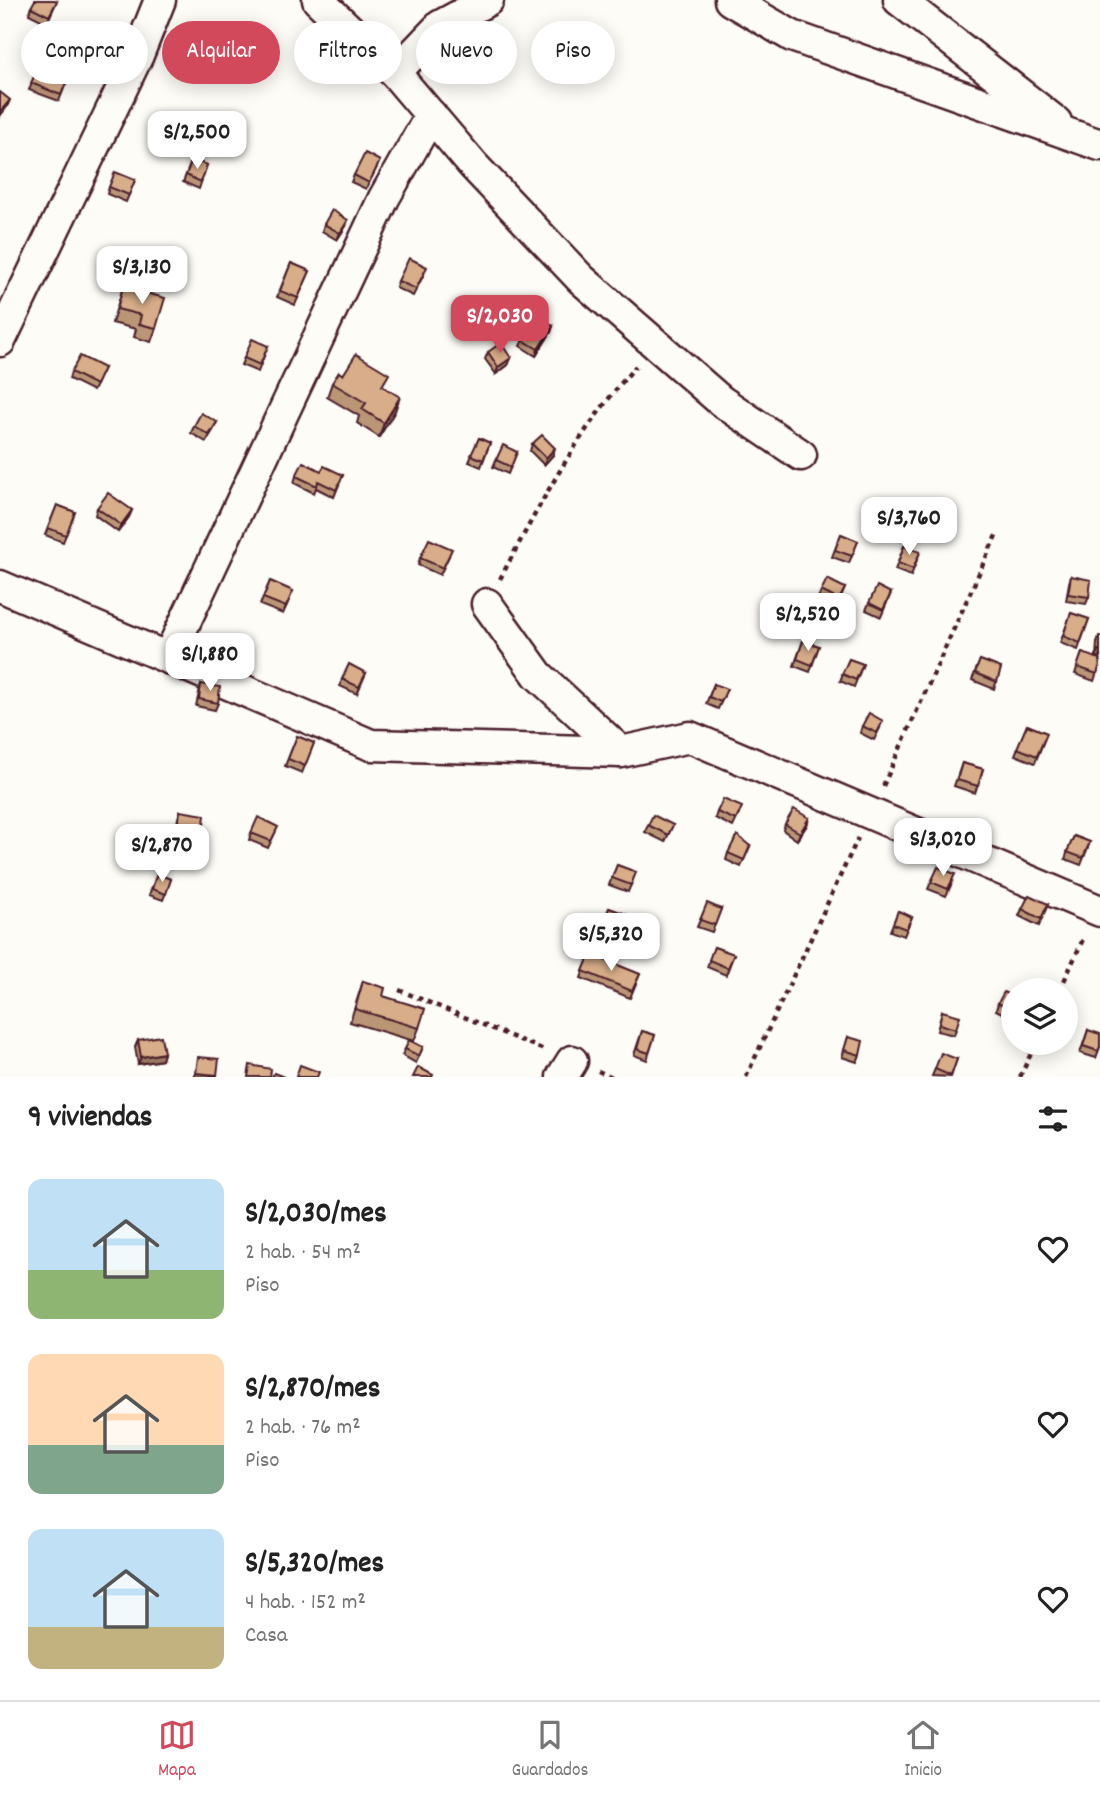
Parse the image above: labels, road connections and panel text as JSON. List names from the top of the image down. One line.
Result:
{"page":{"chip":["Comprar","Alquilar","Filtros","Nuevo","Piso"],"price":["S/2,500","S/3,130","S/2,030","S/3,760","S/2,520","S/1,880","S/3,020","S/2,870","S/5,320"],"heading":"9 viviendas","list":[{"name":"S/2,030/mes","note":"2 hab. · 54 m² · Piso"},{"name":"S/2,870/mes","note":"2 hab. · 76 m² · Piso"},{"name":"S/5,320/mes","note":"4 hab. · 152 m² · Casa"}],"tabs":["Mapa","Guardados","Inicio"]}}
